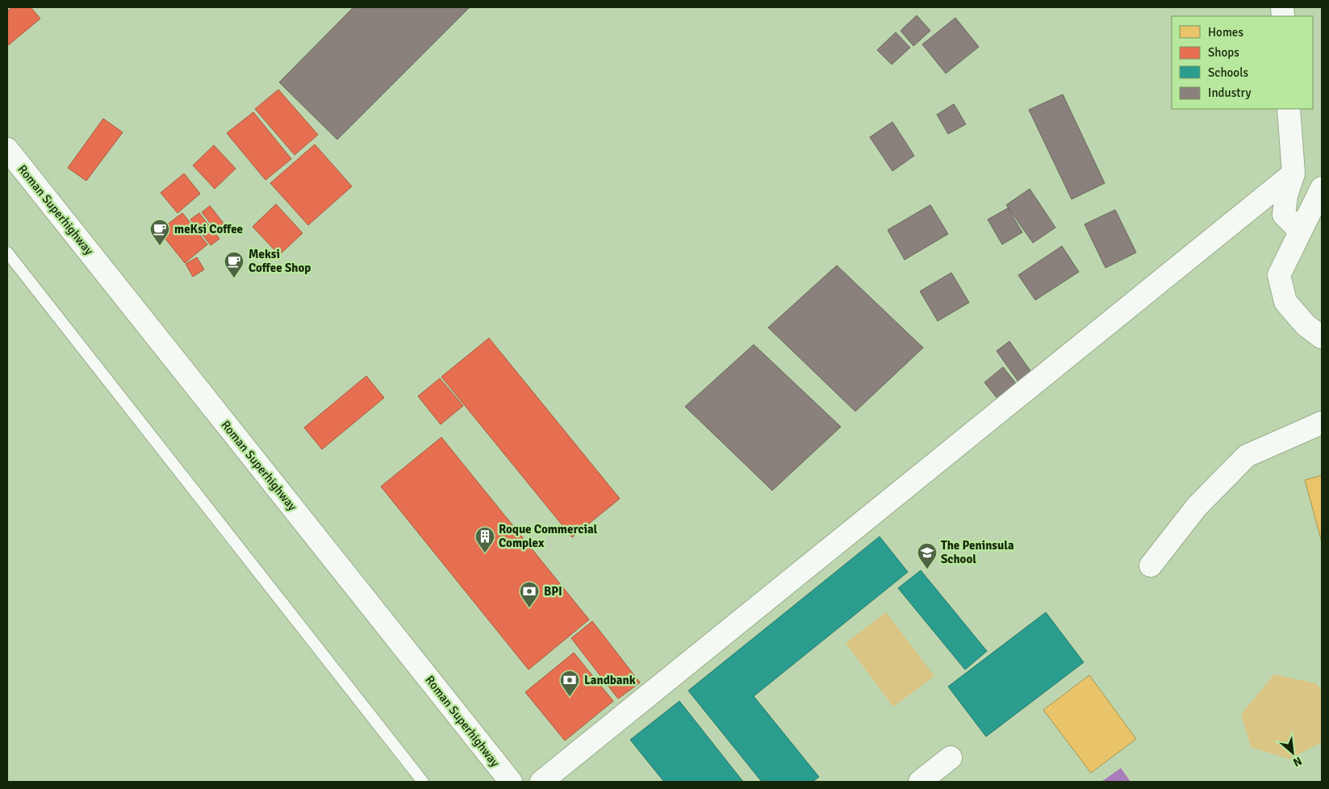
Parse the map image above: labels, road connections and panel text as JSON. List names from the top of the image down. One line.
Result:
{"streets":{"street":["Roman Superhighway"]},"places":{"cafe":["meKsi Coffee","Meksi Coffee Shop"],"building":["Roque Commercial Complex"],"school or university":["The Peninsula School"],"bank":["BPI","Landbank"]},"legend":["Homes","Shops","Schools","Industry"],"north":"bottom right"}
